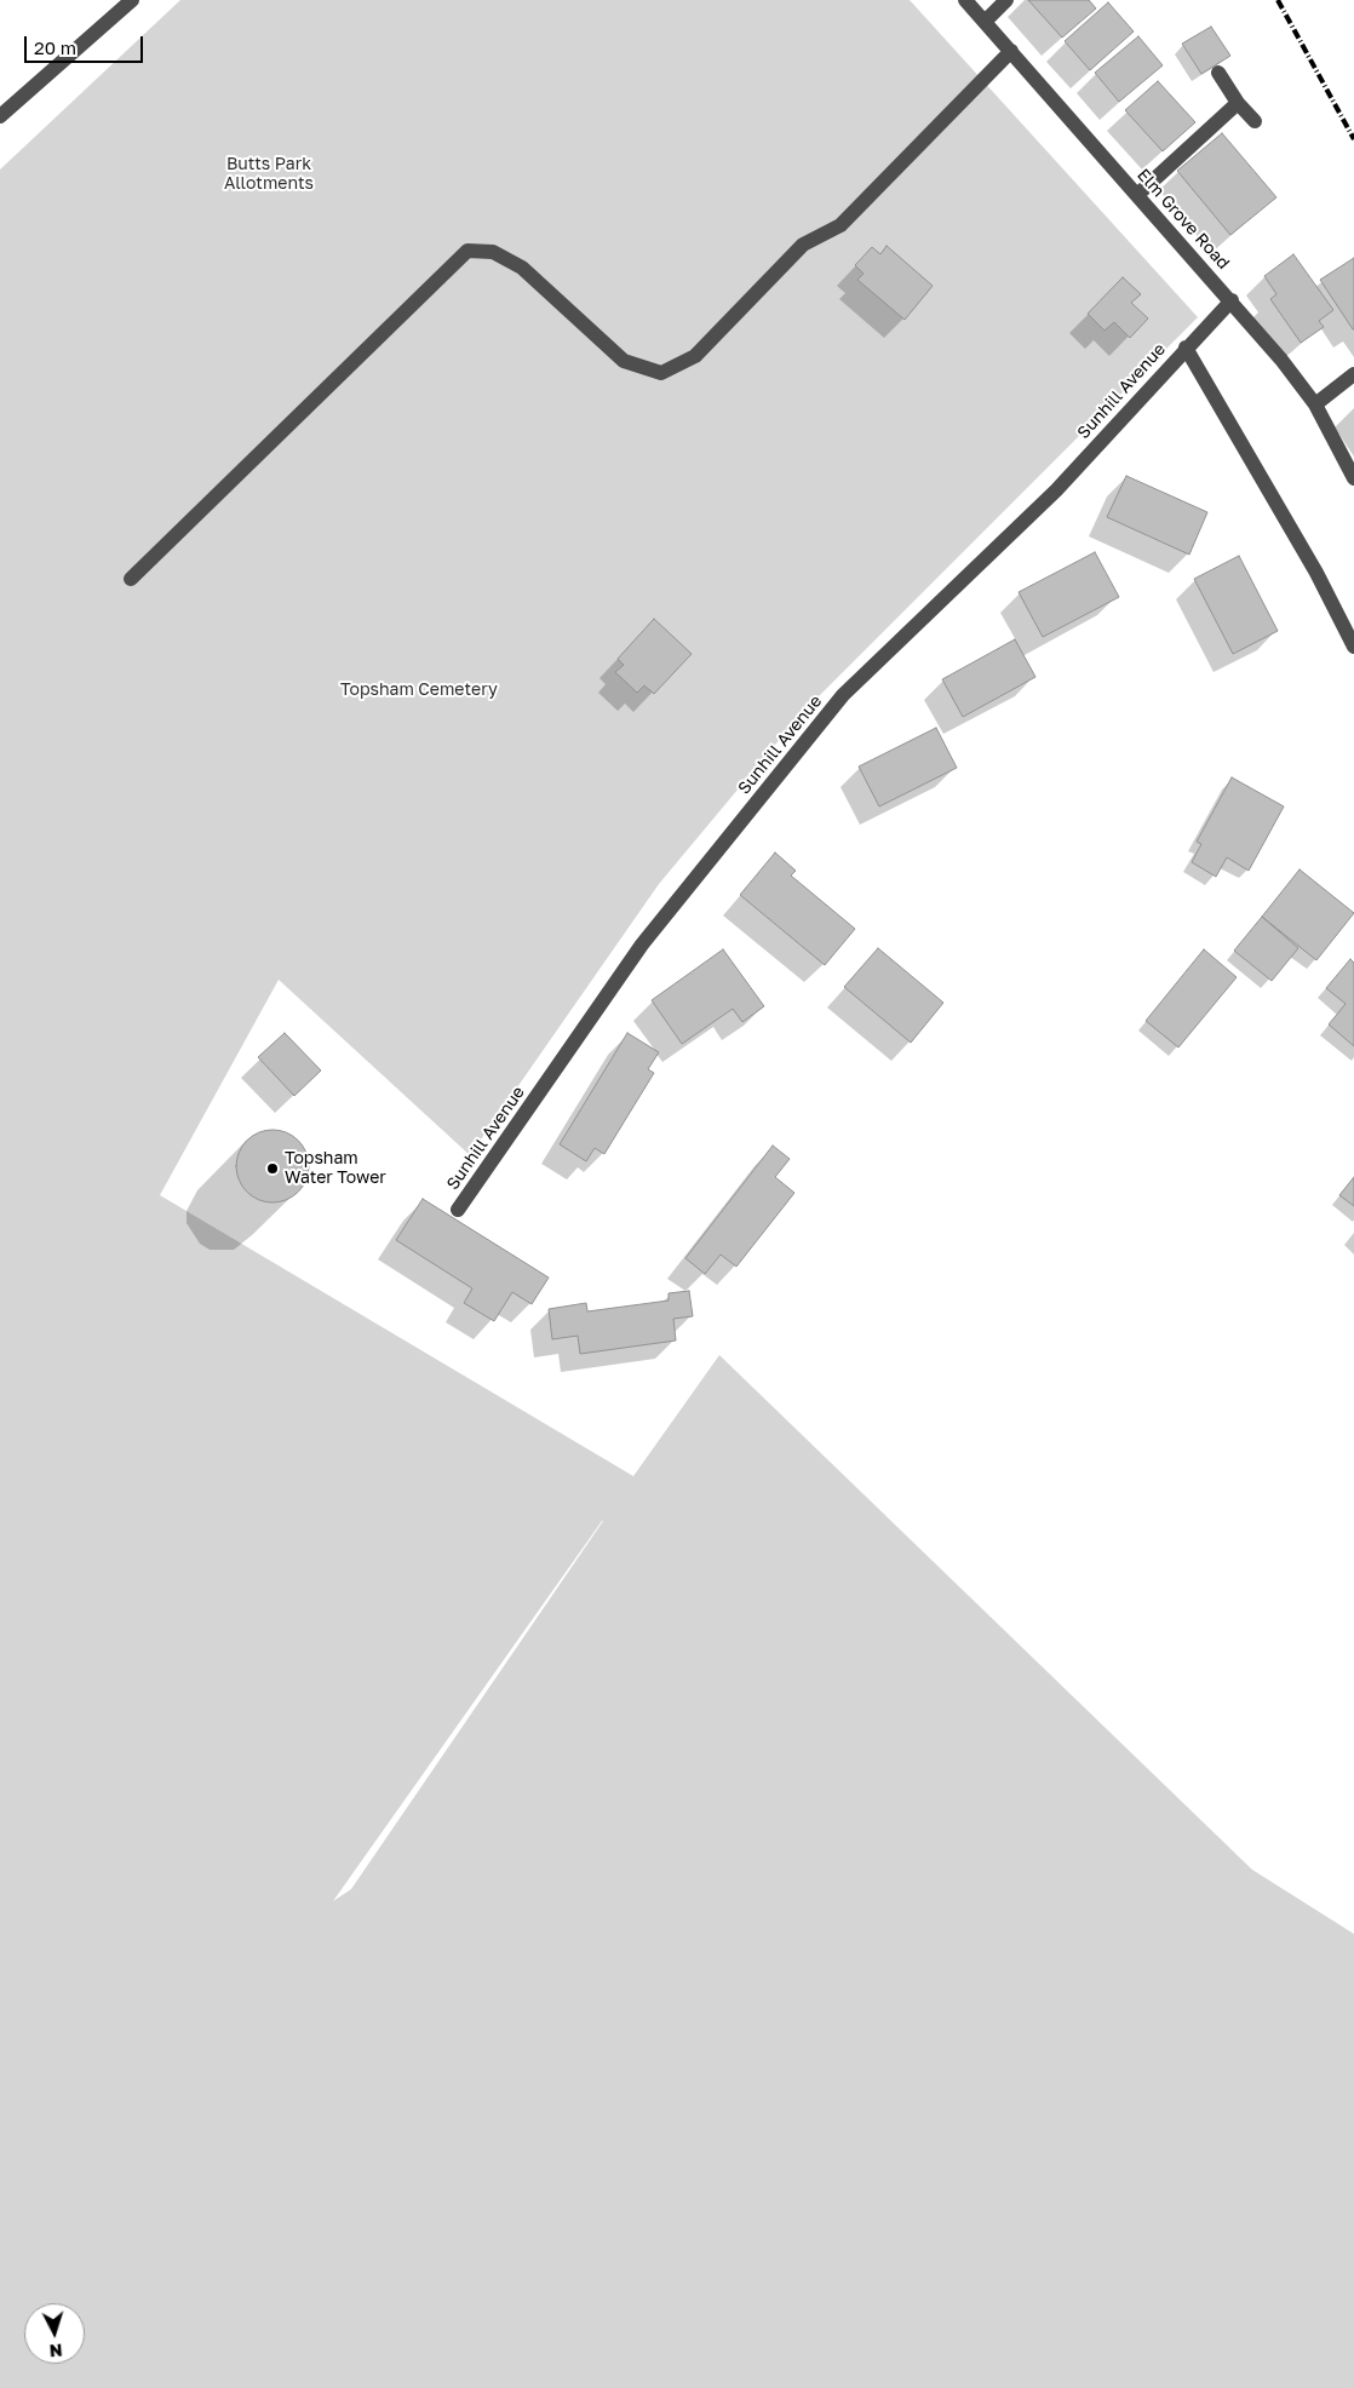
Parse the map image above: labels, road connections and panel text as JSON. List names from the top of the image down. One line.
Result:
{"streets":{"street":["Elm Grove Road","Sunhill Avenue"]},"crossings":[["Elm Grove Road","Sunhill Avenue"]],"parks":["Butts Park Allotments","Topsham Cemetery"],"places":["Topsham Water Tower"],"scale_bar":"20 m","north":"bottom"}
